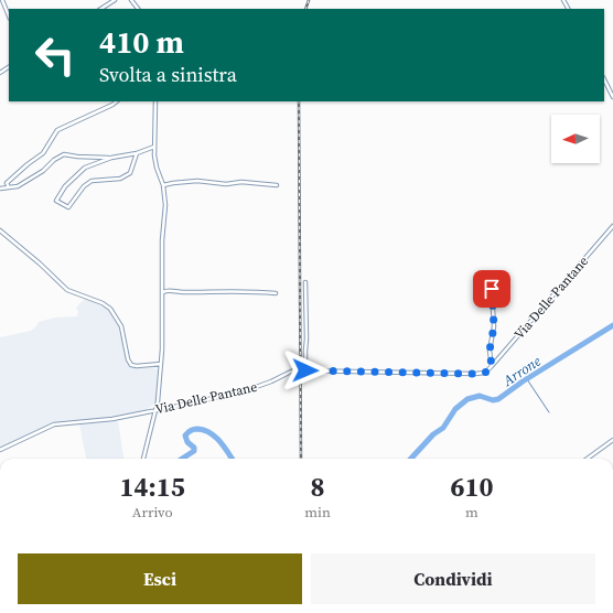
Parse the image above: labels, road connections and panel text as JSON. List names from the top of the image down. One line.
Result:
{"streets":{"street":["Via Delle Pantane"]},"water":["Arrone"],"north":"left","page":{"turn":["410 m","Svolta a sinistra"],"eta":["14:15","Arrivo","8","min","610","m"],"buttons":["Esci","Condividi"]}}
